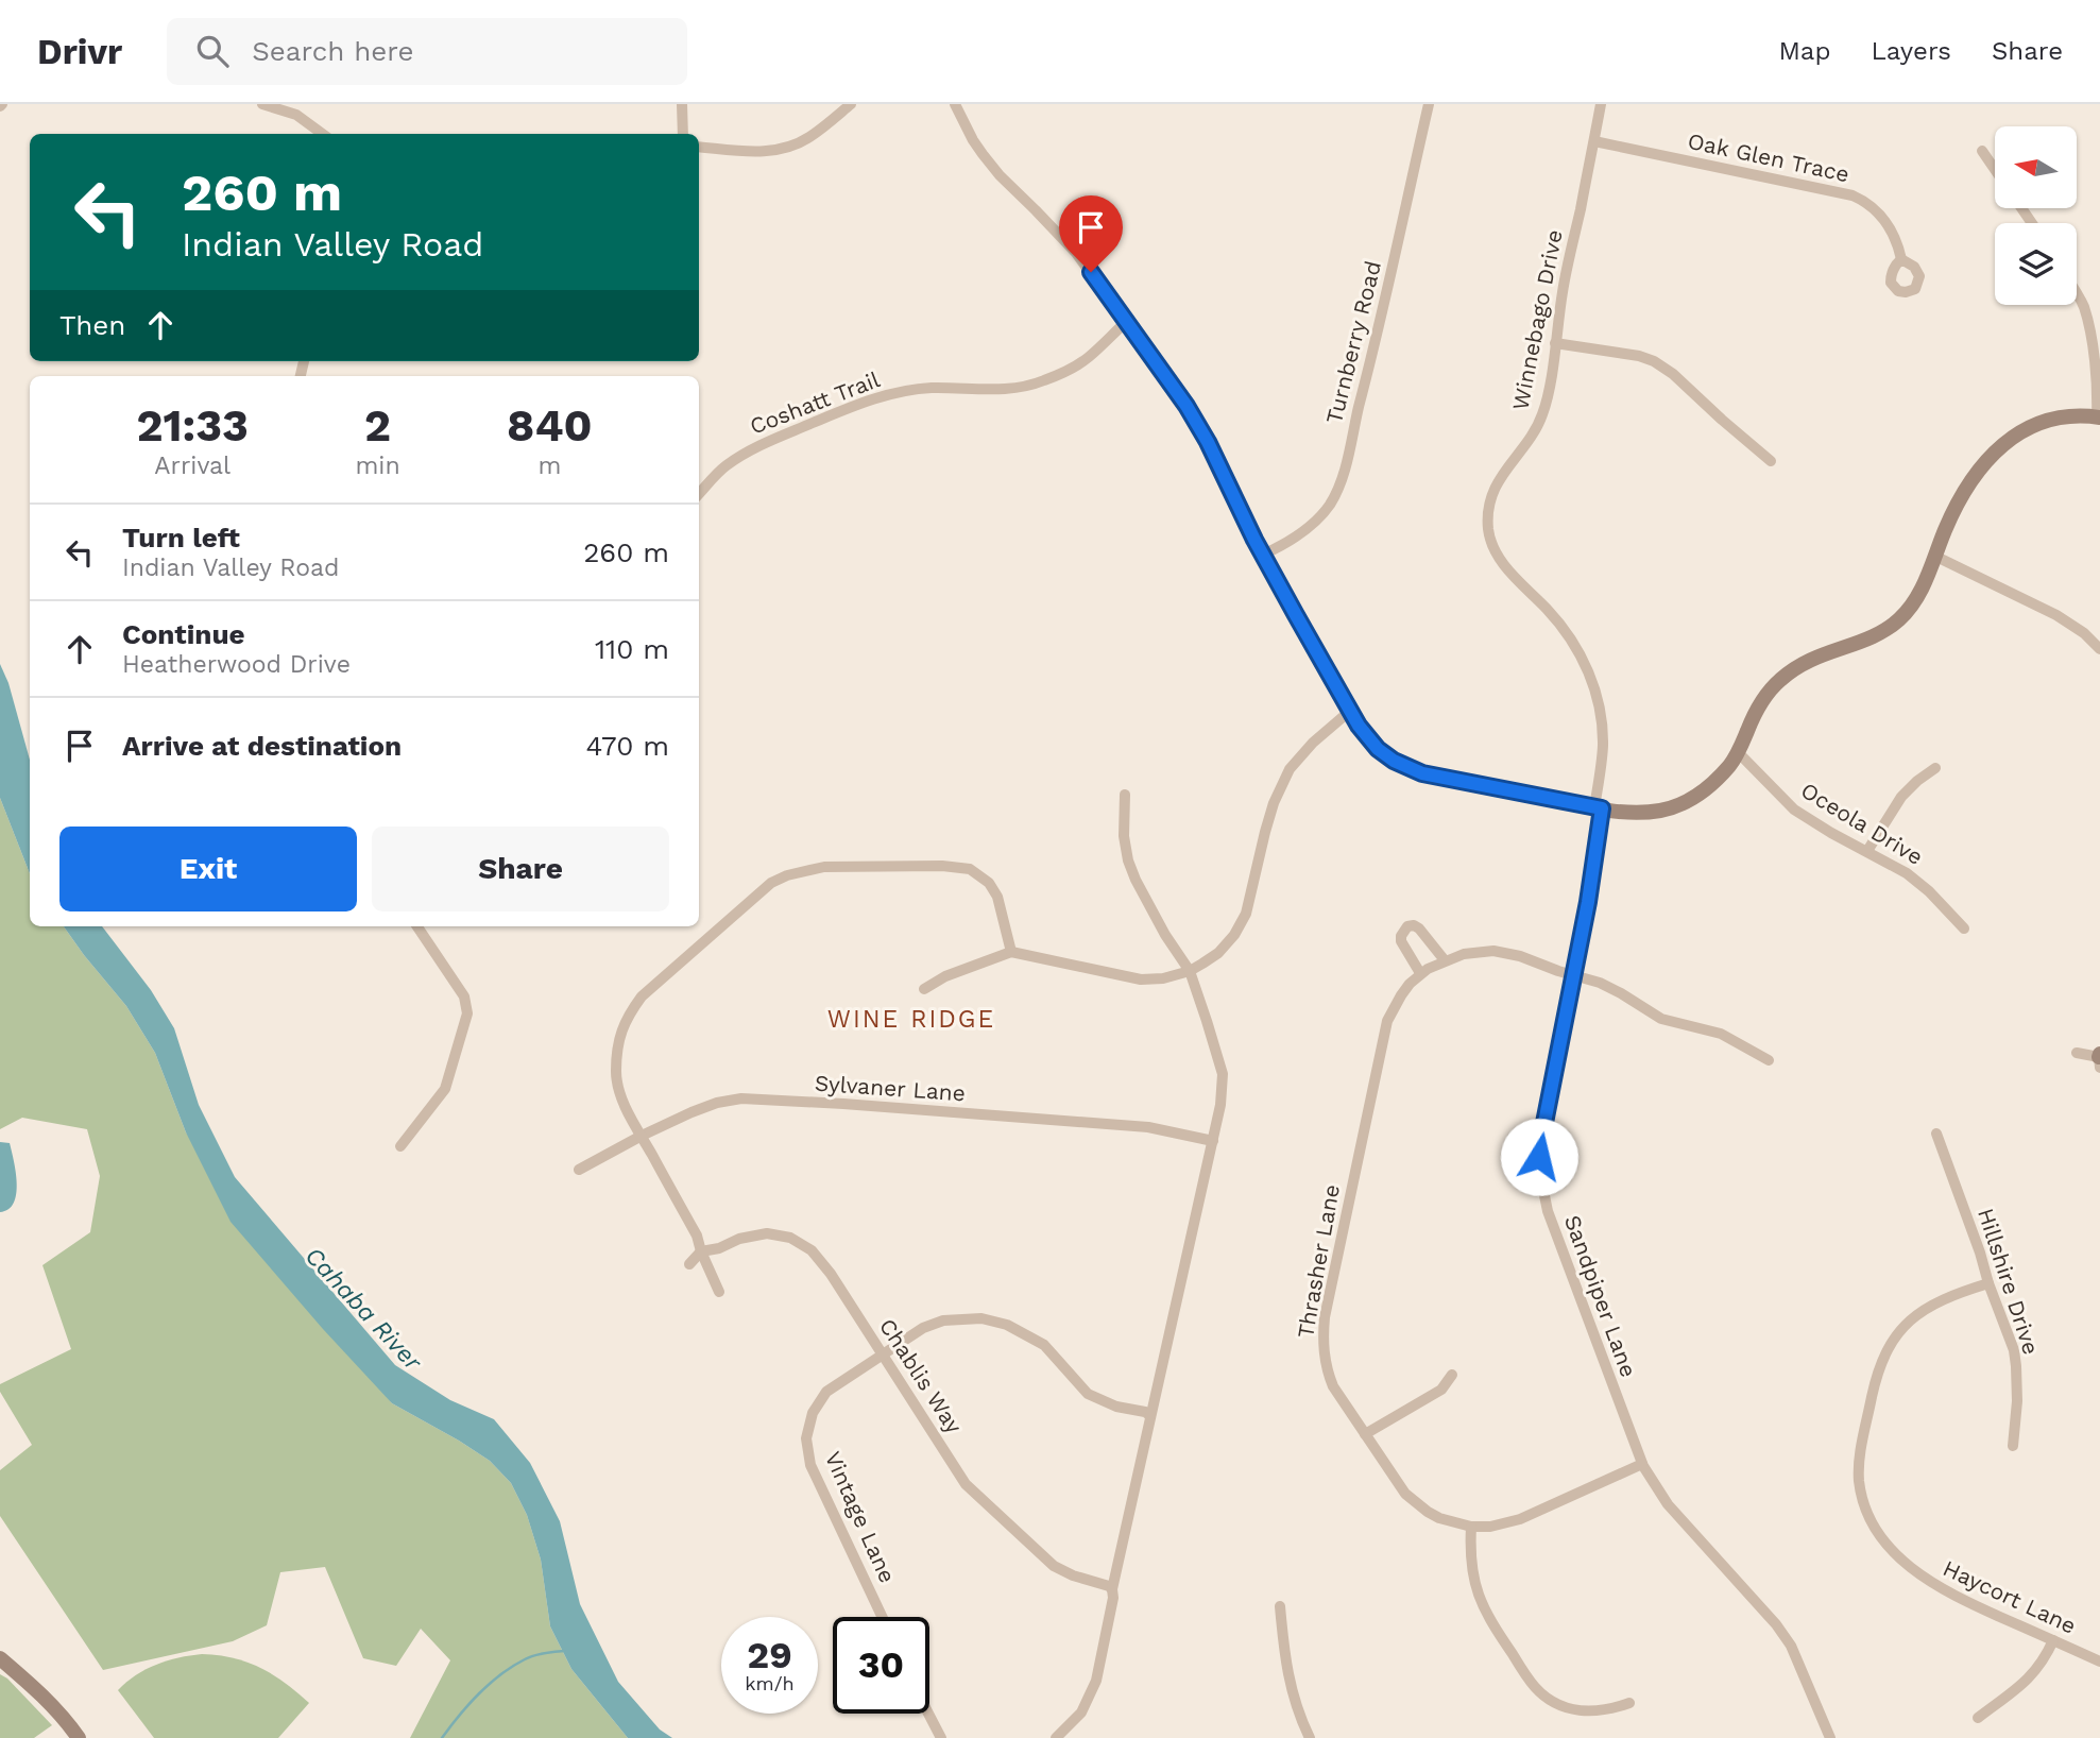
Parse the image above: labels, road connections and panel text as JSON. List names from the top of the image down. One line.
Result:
{"streets":{"street":["Oak Glen Trace","Winnebago Drive","Turnberry Road","Coshatt Trail","Oceola Drive","Sylvaner Lane","Thrasher Lane","Hillshire Drive","Sandpiper Lane","Chablis Way","Vintage Lane","Haycort Lane"]},"crossings":[["Oak Glen Trace","Winnebago Drive"],["Winnebago Drive","Sandpiper Lane"],["Thrasher Lane","Sandpiper Lane"],["Hillshire Drive","Haycort Lane"],["Chablis Way","Vintage Lane"]],"districts":["WINE RIDGE"],"water":["Cahaba River"],"north":"left","page":{"header":"Drivr","search":"Search here","nav":["Map","Layers","Share"],"turn":["260 m","Indian Valley Road"],"then":"Then","eta":["21:33","Arrival","2","min","840","m"],"list":[{"name":"Turn left","note":"Indian Valley Road","value":"260 m"},{"name":"Continue","note":"Heatherwood Drive","value":"110 m"},{"name":"Arrive at destination","value":"470 m"}],"buttons":["Exit","Share"],"speed":"29 km/h","limit":"30"}}
